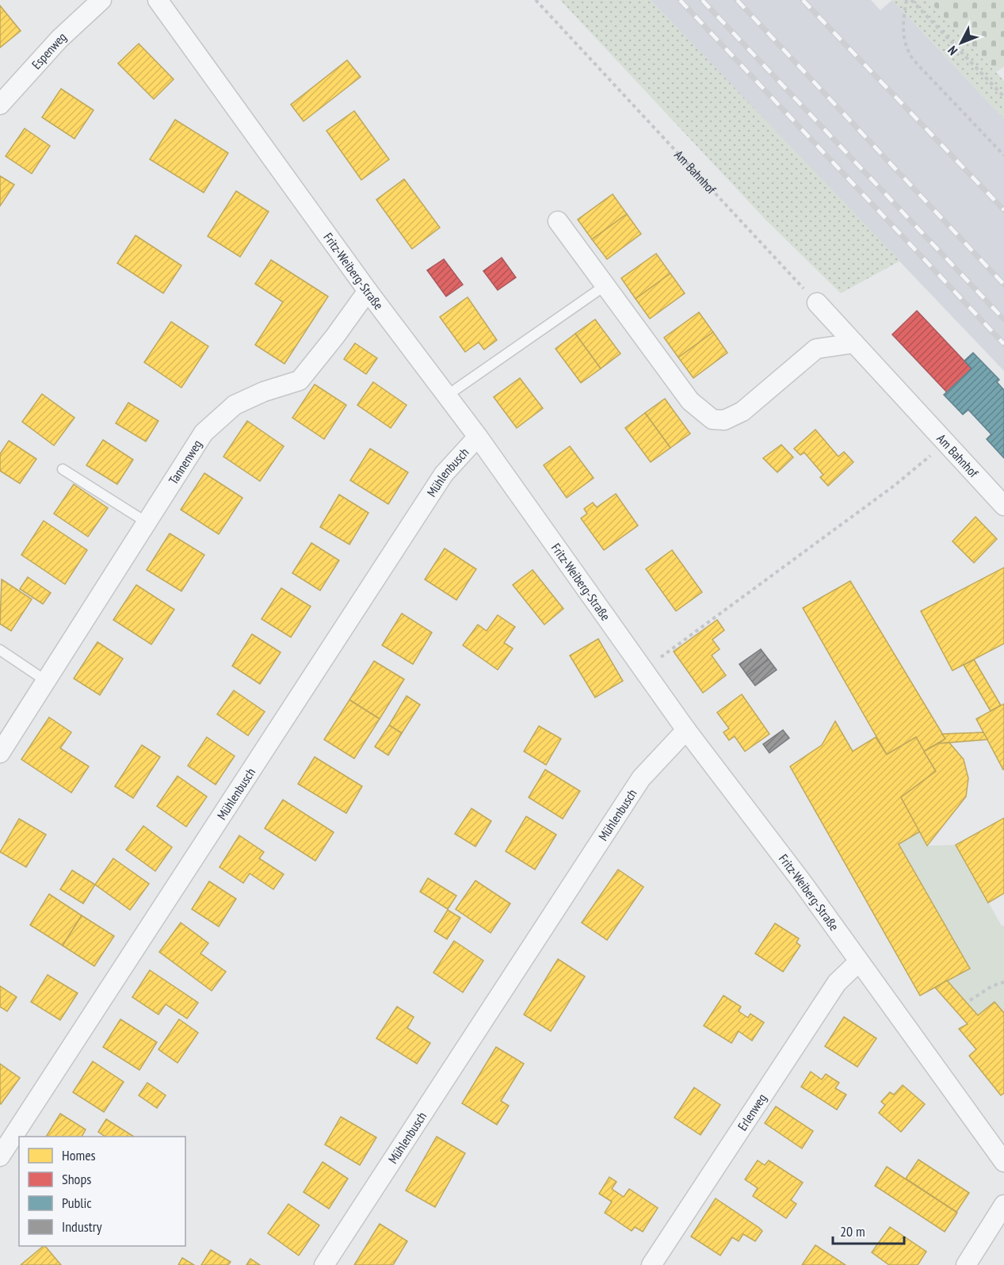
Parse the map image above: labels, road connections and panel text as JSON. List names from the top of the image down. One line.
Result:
{"streets":{"street":["Espenweg","Am Bahnhof","Fritz-Weiberg-Straße","Tannenweg","Mühlenbusch","Erlenweg"]},"crossings":[["Fritz-Weiberg-Straße","Tannenweg"],["Fritz-Weiberg-Straße","Mühlenbusch"],["Fritz-Weiberg-Straße","Erlenweg"]],"legend":["Homes","Shops","Public","Industry"],"scale_bar":"20 m","north":"bottom left"}
